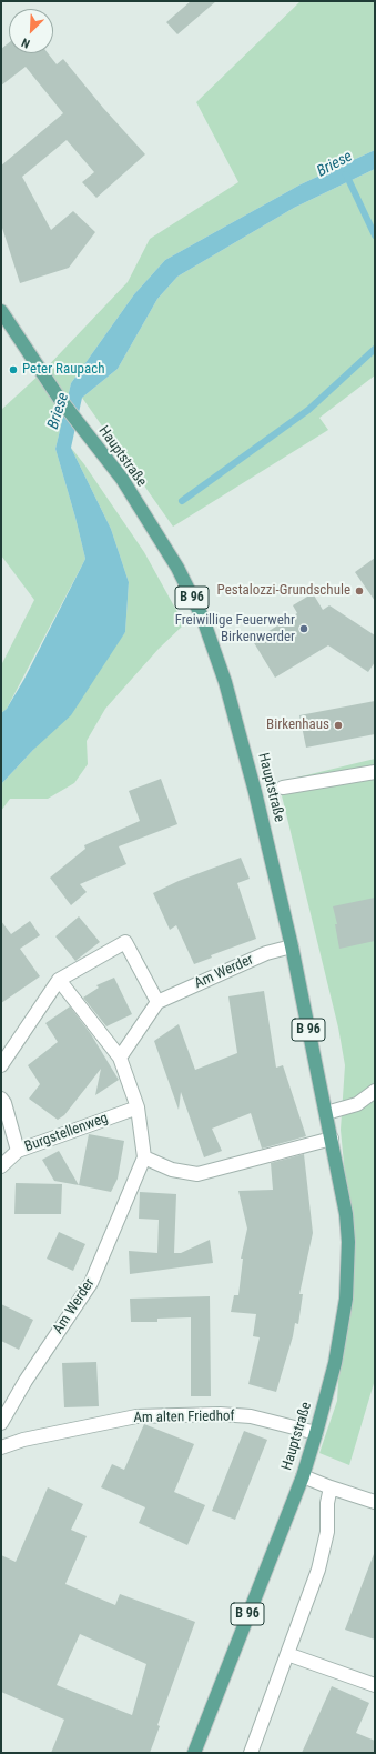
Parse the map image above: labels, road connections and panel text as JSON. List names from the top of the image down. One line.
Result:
{"streets":{"main road":["Hauptstraße","B 96"],"street":["Am Werder","Burgstellenweg","Am alten Friedhof"]},"crossings":[["Hauptstraße","Am Werder"],["Hauptstraße","Am alten Friedhof"]],"water":["Briese"],"places":["Peter Raupach","Pestalozzi-Grundschule","Freiwillige Feuerwehr Birkenwerder","Birkenhaus"],"north":"bottom left"}
